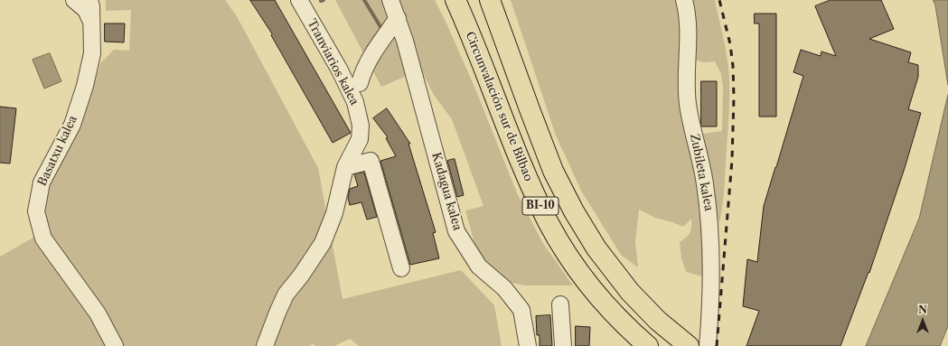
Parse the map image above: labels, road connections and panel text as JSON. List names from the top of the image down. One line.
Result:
{"streets":{"highway":["Circunvalación sur de Bilbao","BI-10"],"street":["Tranviarios kalea","Basatxu kalea","Zubileta kalea","Kadagua kalea"]},"north":"top"}
